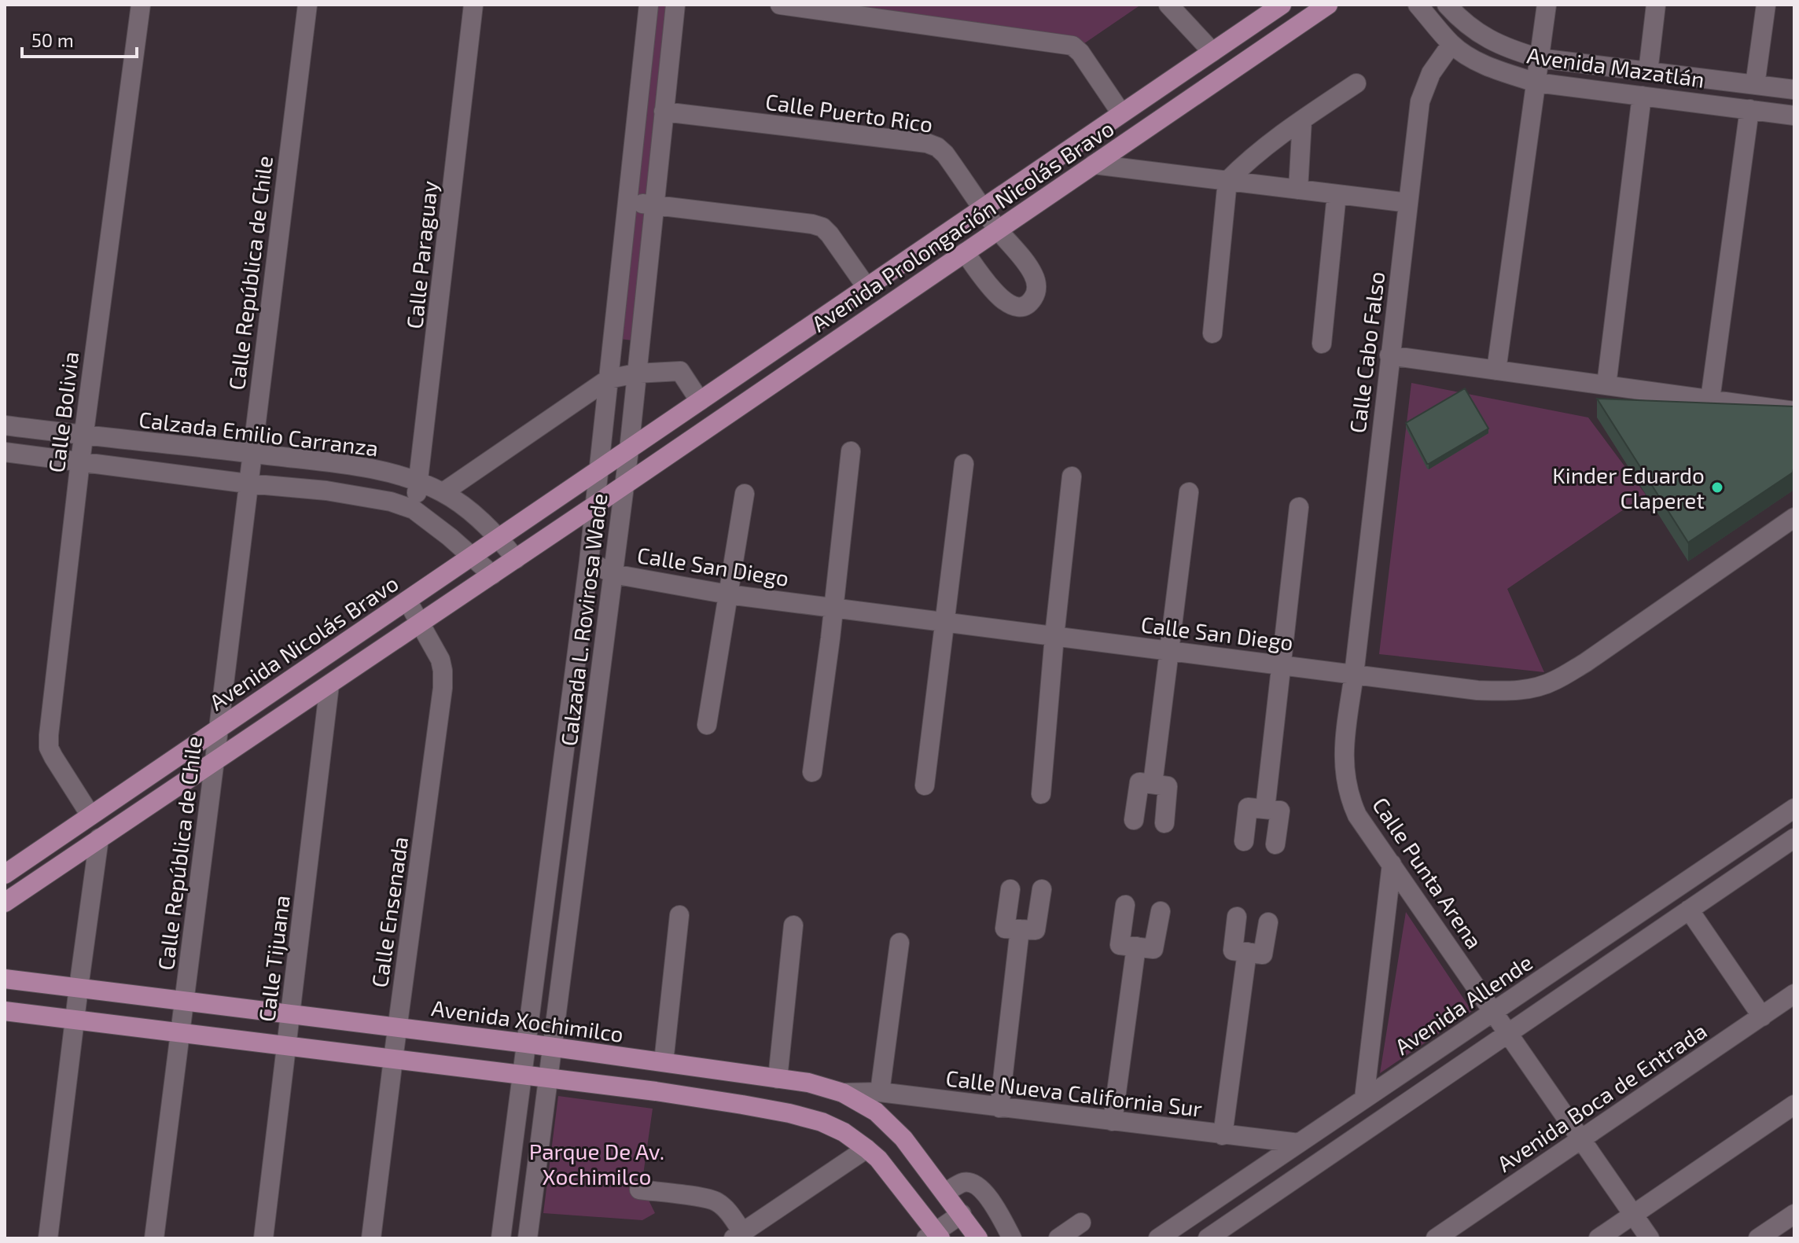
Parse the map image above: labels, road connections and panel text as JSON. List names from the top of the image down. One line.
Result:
{"streets":{"main road":["Avenida Prolongación Nicolás Bravo","Avenida Nicolás Bravo","Avenida Xochimilco"],"street":["Avenida Mazatlán","Calle Puerto Rico","Calle Paraguay","Calle República de Chile","Calle Cabo Falso","Calle Bolivia","Calzada Emilio Carranza","Calle San Diego","Calzada L. Rovirosa Wade","Calle Punta Arena","Calle Ensenada","Calle Tijuana","Avenida Allende","Calle Nueva California Sur","Avenida Boca de Entrada"]},"crossings":[["Avenida Mazatlán","Calle Cabo Falso"],["Calle Puerto Rico","Avenida Prolongación Nicolás Bravo"],["Calle Puerto Rico","Calzada L. Rovirosa Wade"],["Avenida Prolongación Nicolás Bravo","Calzada L. Rovirosa Wade"],["Avenida Prolongación Nicolás Bravo","Avenida Nicolás Bravo"],["Calle Paraguay","Calzada Emilio Carranza"],["Calle República de Chile","Calzada Emilio Carranza"],["Calle República de Chile","Avenida Nicolás Bravo"],["Calle República de Chile","Avenida Xochimilco"],["Calle Cabo Falso","Calle San Diego"],["Calle Cabo Falso","Calle Punta Arena"],["Calle Bolivia","Calzada Emilio Carranza"],["Calle Bolivia","Avenida Nicolás Bravo"],["Calzada Emilio Carranza","Avenida Nicolás Bravo"],["Calle San Diego","Calzada L. Rovirosa Wade"],["Calle San Diego","Calle Punta Arena"],["Calzada L. Rovirosa Wade","Avenida Nicolás Bravo"],["Calzada L. Rovirosa Wade","Avenida Xochimilco"],["Avenida Nicolás Bravo","Calle Ensenada"],["Calle Punta Arena","Avenida Allende"],["Calle Punta Arena","Avenida Boca de Entrada"],["Calle Ensenada","Avenida Xochimilco"],["Calle Tijuana","Avenida Xochimilco"],["Avenida Allende","Calle Nueva California Sur"],["Avenida Xochimilco","Calle Nueva California Sur"]],"parks":["Parque De Av. Xochimilco"],"places":["Kinder Eduardo Claperet"],"scale_bar":"50 m"}
